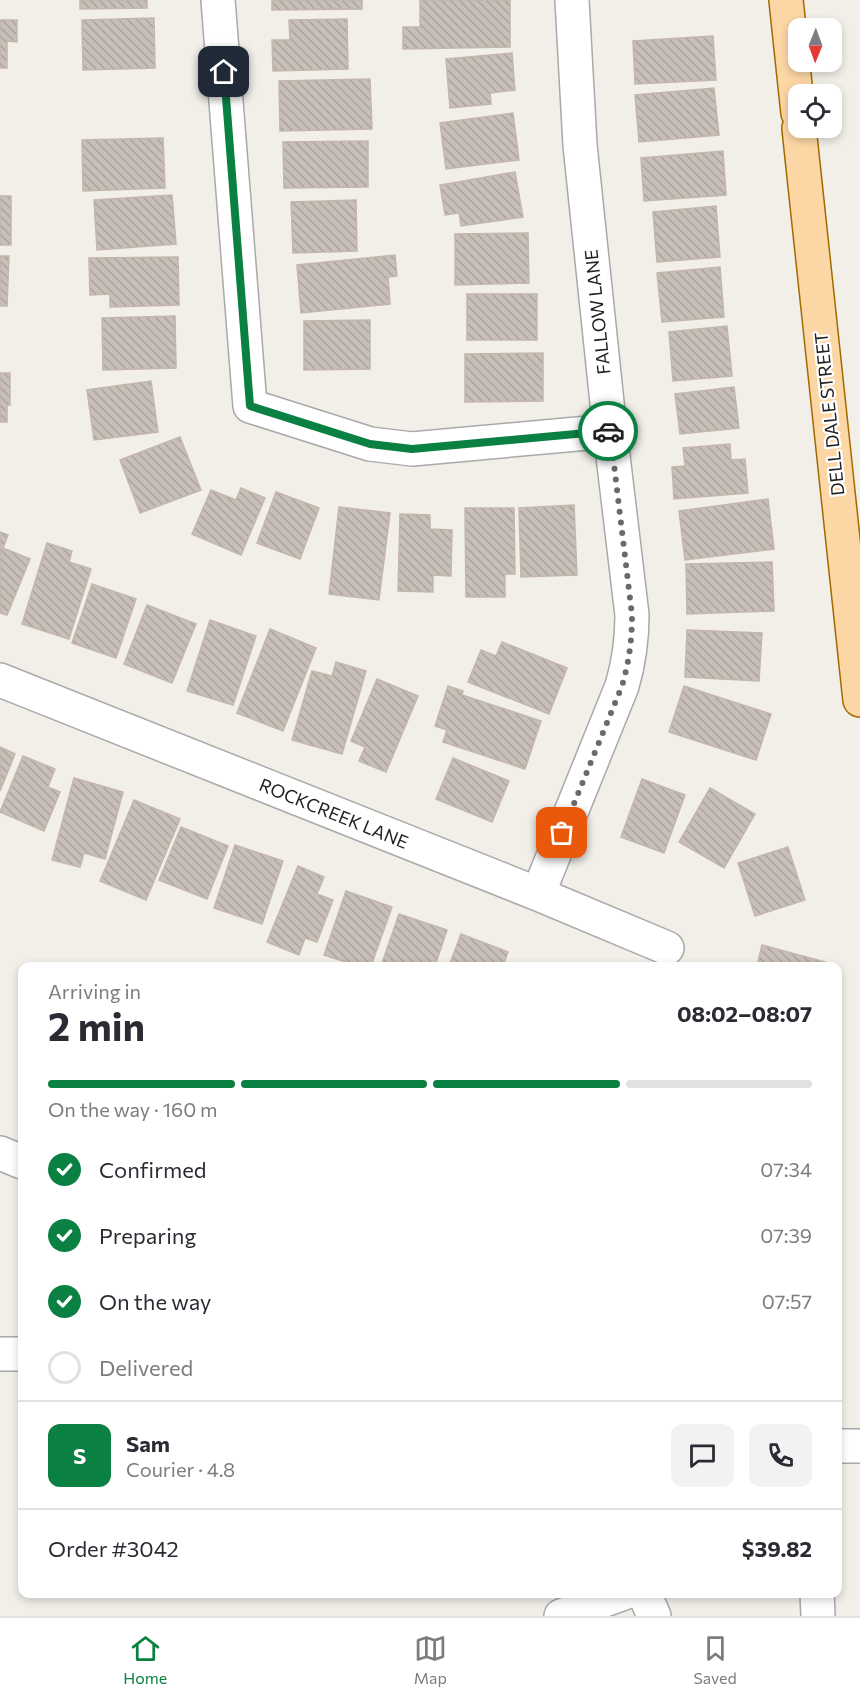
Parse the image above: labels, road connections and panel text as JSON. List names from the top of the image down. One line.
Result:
{"streets":{"main road":["DELL DALE STREET"],"street":["FALLOW LANE","ROCKCREEK LANE"]},"crossings":[["FALLOW LANE","ROCKCREEK LANE"]],"north":"bottom","page":{"heading":["2 min","Arriving in","08:02–08:07"],"panel":["Sam","Courier · 4.8","Order #3042","$39.82"],"bar":"On the way · 160 m","list":[["Confirmed","07:34"],["Preparing","07:39"],["On the way","07:57"],"Delivered"],"round":"S","tabs":["Home","Map","Saved"]}}
